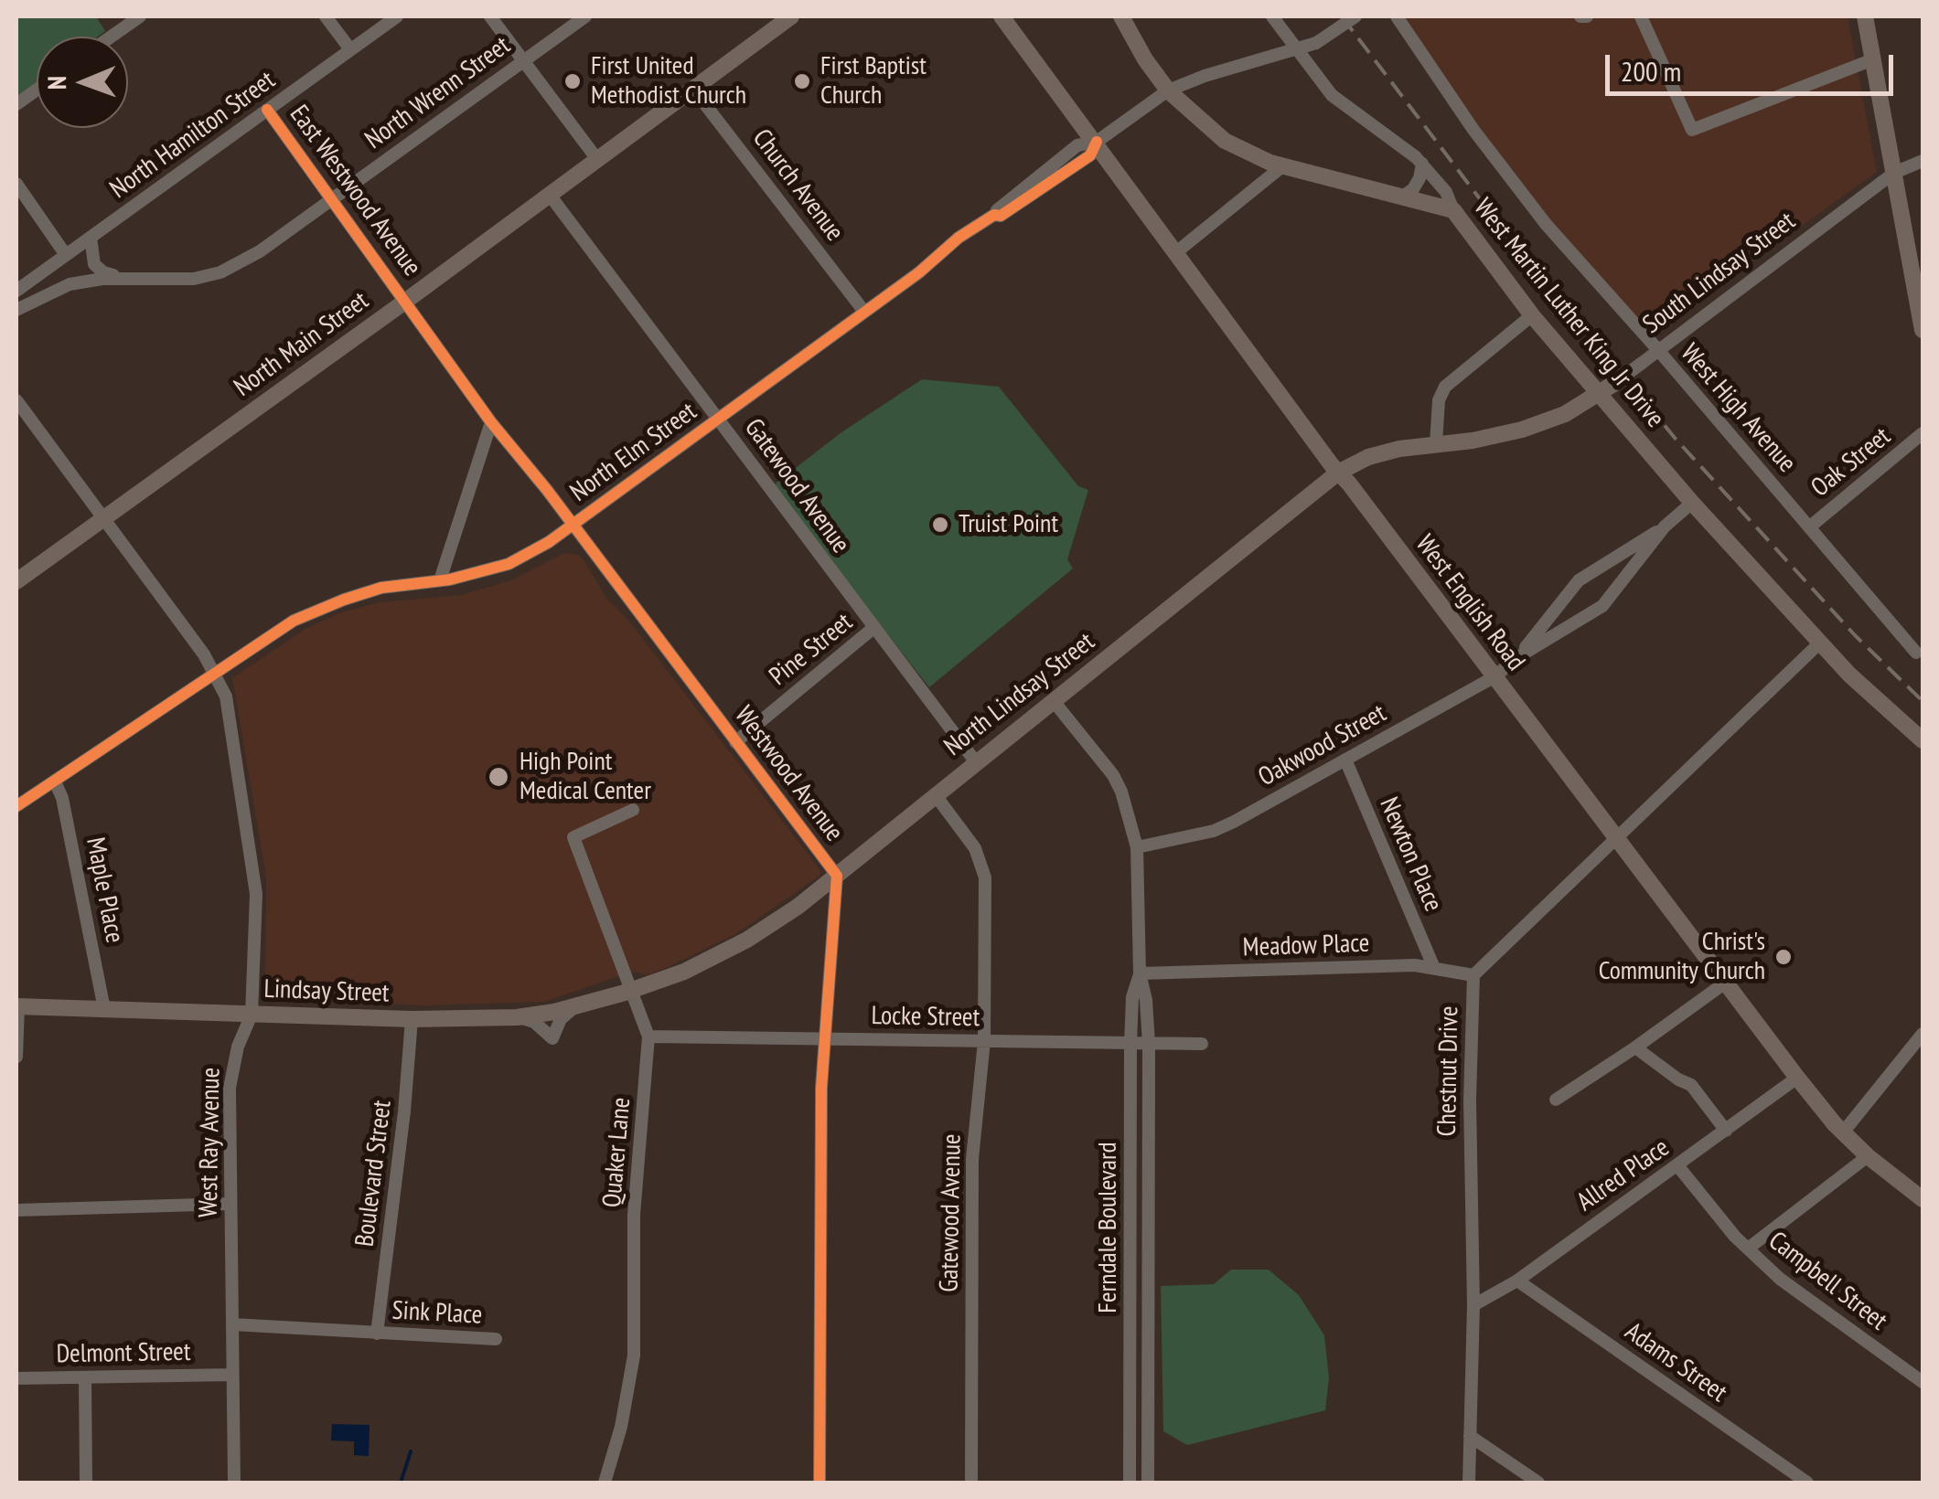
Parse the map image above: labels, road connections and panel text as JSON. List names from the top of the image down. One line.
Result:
{"streets":{"main road":["South Lindsay Street","West Martin Luther King Jr Drive","North Main Street","West English Road","North Lindsay Street","Lindsay Street"],"street":["North Wrenn Street","North Hamilton Street","Church Avenue","East Westwood Avenue","West High Avenue","North Elm Street","Oak Street","Gatewood Avenue","Pine Street","Oakwood Street","Westwood Avenue","Newton Place","Maple Place","Meadow Place","Locke Street","Chestnut Drive","West Ray Avenue","Quaker Lane","Boulevard Street","Allred Place","Ferndale Boulevard","Campbell Street","Sink Place","Delmont Street","Adams Street"]},"crossings":[["North Wrenn Street","East Westwood Avenue"],["North Hamilton Street","East Westwood Avenue"],["Church Avenue","North Main Street"],["Church Avenue","North Elm Street"],["East Westwood Avenue","North Main Street"],["East Westwood Avenue","Westwood Avenue"],["South Lindsay Street","West Martin Luther King Jr Drive"],["South Lindsay Street","West High Avenue"],["South Lindsay Street","North Lindsay Street"],["West Martin Luther King Jr Drive","North Elm Street"],["West Martin Luther King Jr Drive","Oakwood Street"],["West Martin Luther King Jr Drive","Chestnut Drive"],["North Main Street","Gatewood Avenue"],["North Main Street","Westwood Avenue"],["North Main Street","West Ray Avenue"],["West High Avenue","Oak Street"],["North Elm Street","Gatewood Avenue"],["North Elm Street","West English Road"],["North Elm Street","Westwood Avenue"],["North Elm Street","Maple Place"],["North Elm Street","West Ray Avenue"],["Gatewood Avenue","Pine Street"],["Gatewood Avenue","North Lindsay Street"],["Gatewood Avenue","Locke Street"],["West English Road","North Lindsay Street"],["West English Road","Oakwood Street"],["West English Road","Chestnut Drive"],["West English Road","Allred Place"],["Pine Street","Westwood Avenue"],["North Lindsay Street","Westwood Avenue"],["North Lindsay Street","Lindsay Street"],["North Lindsay Street","Quaker Lane"],["North Lindsay Street","Ferndale Boulevard"],["Oakwood Street","Newton Place"],["Oakwood Street","Ferndale Boulevard"],["Westwood Avenue","Locke Street"],["Newton Place","Meadow Place"],["Maple Place","Lindsay Street"],["Meadow Place","Chestnut Drive"],["Meadow Place","Ferndale Boulevard"],["Lindsay Street","West Ray Avenue"],["Lindsay Street","Quaker Lane"],["Lindsay Street","Boulevard Street"],["Locke Street","Quaker Lane"],["Locke Street","Ferndale Boulevard"],["Chestnut Drive","Allred Place"],["West Ray Avenue","Delmont Street"],["Boulevard Street","Sink Place"],["Allred Place","Campbell Street"],["Allred Place","Adams Street"]],"places":["First United Methodist Church","First Baptist Church","Truist Point","High Point Medical Center","Christ's Community Church"],"scale_bar":"200 m","north":"left"}
